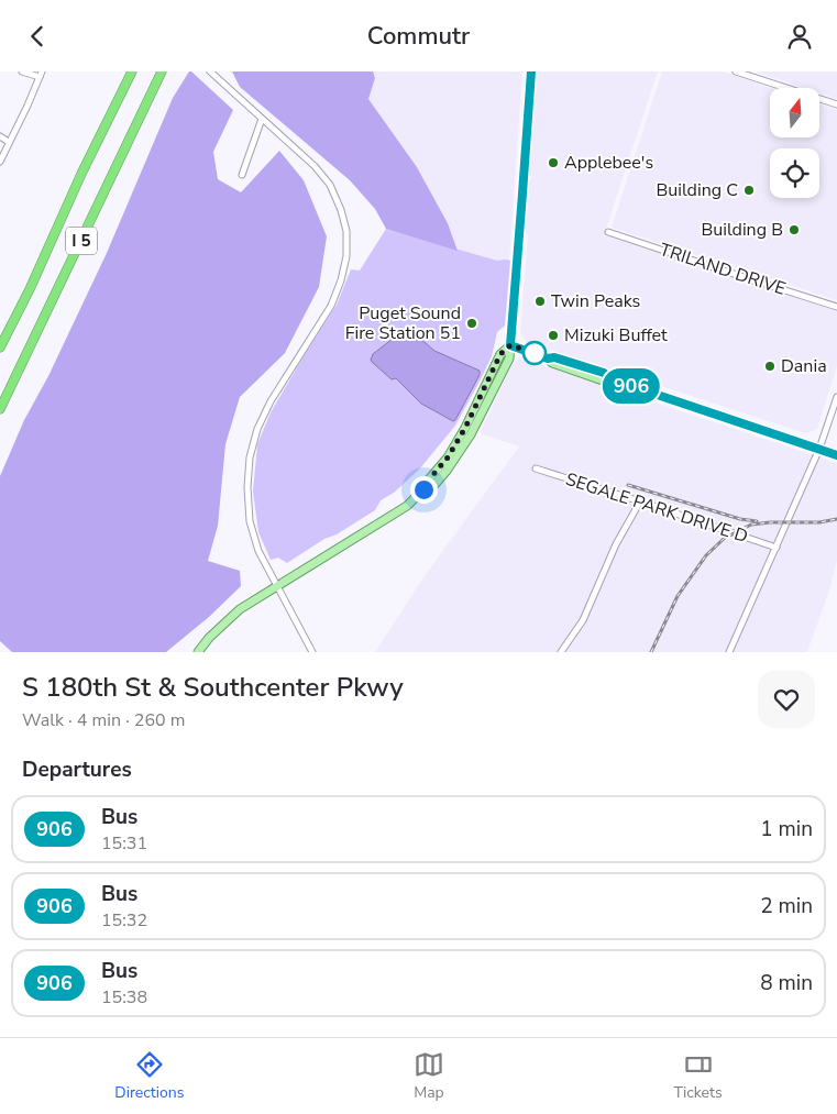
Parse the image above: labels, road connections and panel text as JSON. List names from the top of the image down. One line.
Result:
{"streets":{"highway":["I 5"],"street":["TRILAND DRIVE","SEGALE PARK DRIVE D"]},"places":["Applebee's","Building C","Building B","Twin Peaks","Puget Sound Fire Station 51","Mizuki Buffet","Dania"],"lines":["bus line 906"],"north":"top","page":{"header":"Commutr","on_map":"906","heading":[["S 180th St & Southcenter Pkwy","Walk · 4 min · 260 m"],"Departures"],"list":[{"mark":"906","name":"Bus","note":"15:31","value":"1 min"},{"mark":"906","name":"Bus","note":"15:32","value":"2 min"},{"mark":"906","name":"Bus","note":"15:38","value":"8 min"}],"tabs":["Directions","Map","Tickets"]}}
